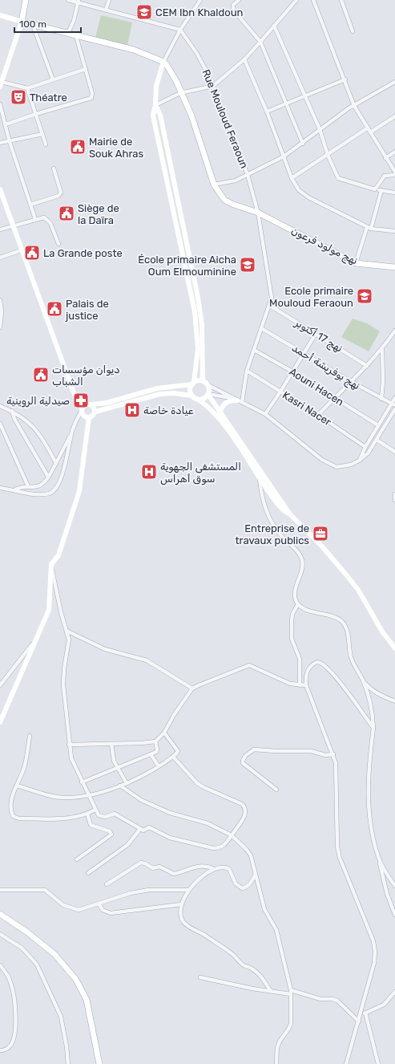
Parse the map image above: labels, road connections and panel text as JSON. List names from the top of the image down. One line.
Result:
{"streets":{"main road":["نهج مولود فرعون"],"street":["Rue Mouloud Feraoun","نهج 17 أكتوبر","نهج بوفريشة أحمد","Aouni Hacen","Kasri Nacer"]},"crossings":[["Rue Mouloud Feraoun","نهج مولود فرعون"],["Rue Mouloud Feraoun","نهج 17 أكتوبر"]],"places":{"school or university":["CEM Ibn Khaldoun","École primaire Aicha Oum Elmouminine","Ecole primaire Mouloud Feraoun"],"theatre":["Théatre"],"public building":["Mairie de Souk Ahras","Siège de la Daïra","La Grande poste","Palais de justice","ديوان مؤسسات الشباب"],"pharmacy":["صيدلية الروينية"],"hospital":["عيادة خاصة","المستشفى الجهوية سوق أهراس"],"office":["Entreprise de travaux publics"]},"scale_bar":"100 m"}
